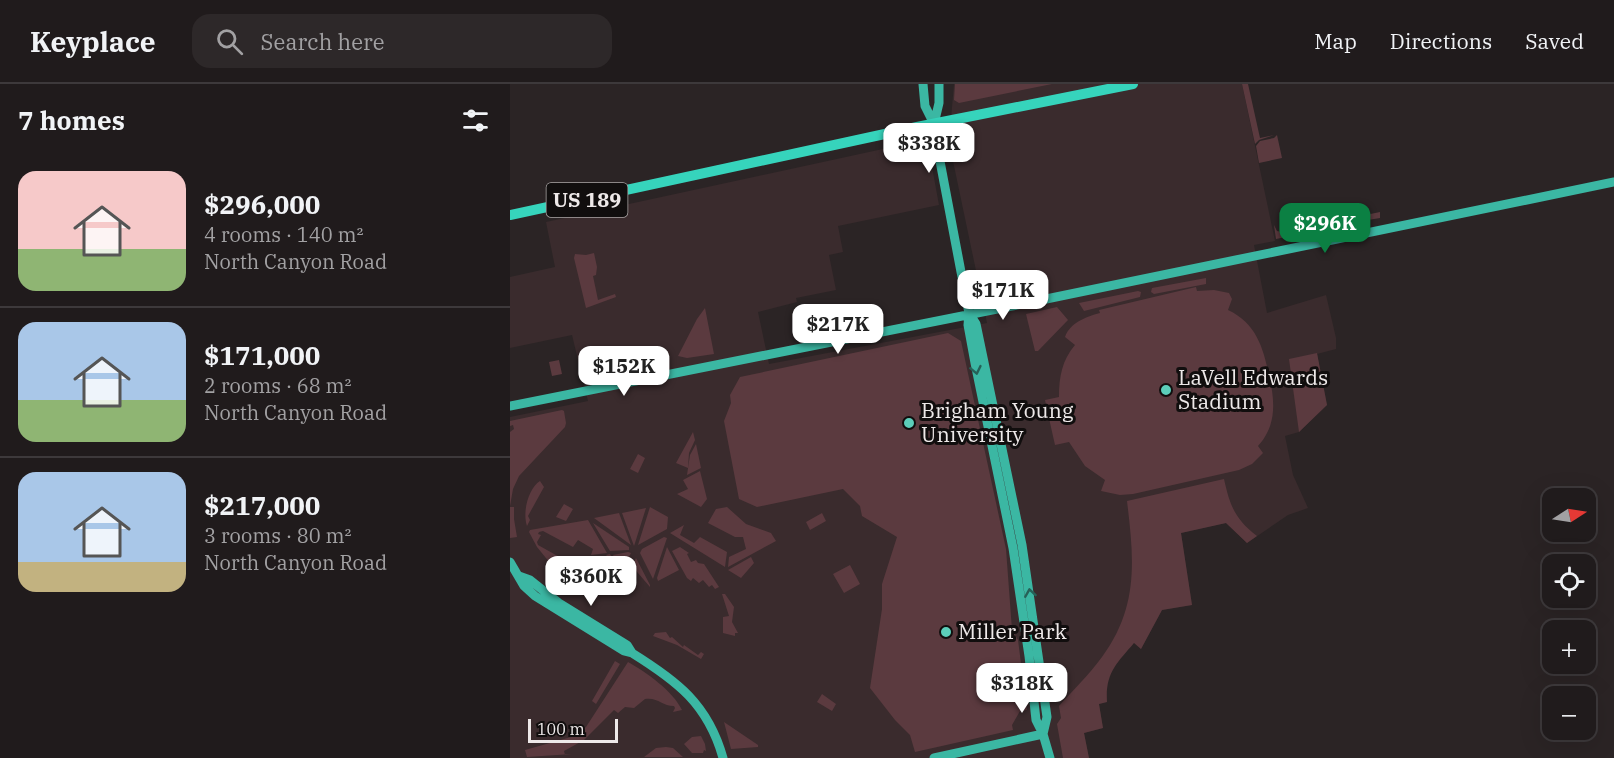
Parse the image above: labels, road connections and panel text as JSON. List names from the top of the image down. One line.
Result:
{"streets":{"highway":["US 189"]},"places":["LaVell Edwards Stadium","Brigham Young University","Miller Park"],"scale_bar":"100 m","north":"right","page":{"header":"Keyplace","search":"Search here","nav":["Map","Directions","Saved"],"heading":"7 homes","price":["$338K","$296K","$171K","$217K","$152K","$360K","$318K"],"list":[{"name":"$296,000","note":"4 rooms · 140 m² · North Canyon Road"},{"name":"$171,000","note":"2 rooms · 68 m² · North Canyon Road"},{"name":"$217,000","note":"3 rooms · 80 m² · North Canyon Road"}],"map_buttons":["+","−"],"scale":"100 m"}}
